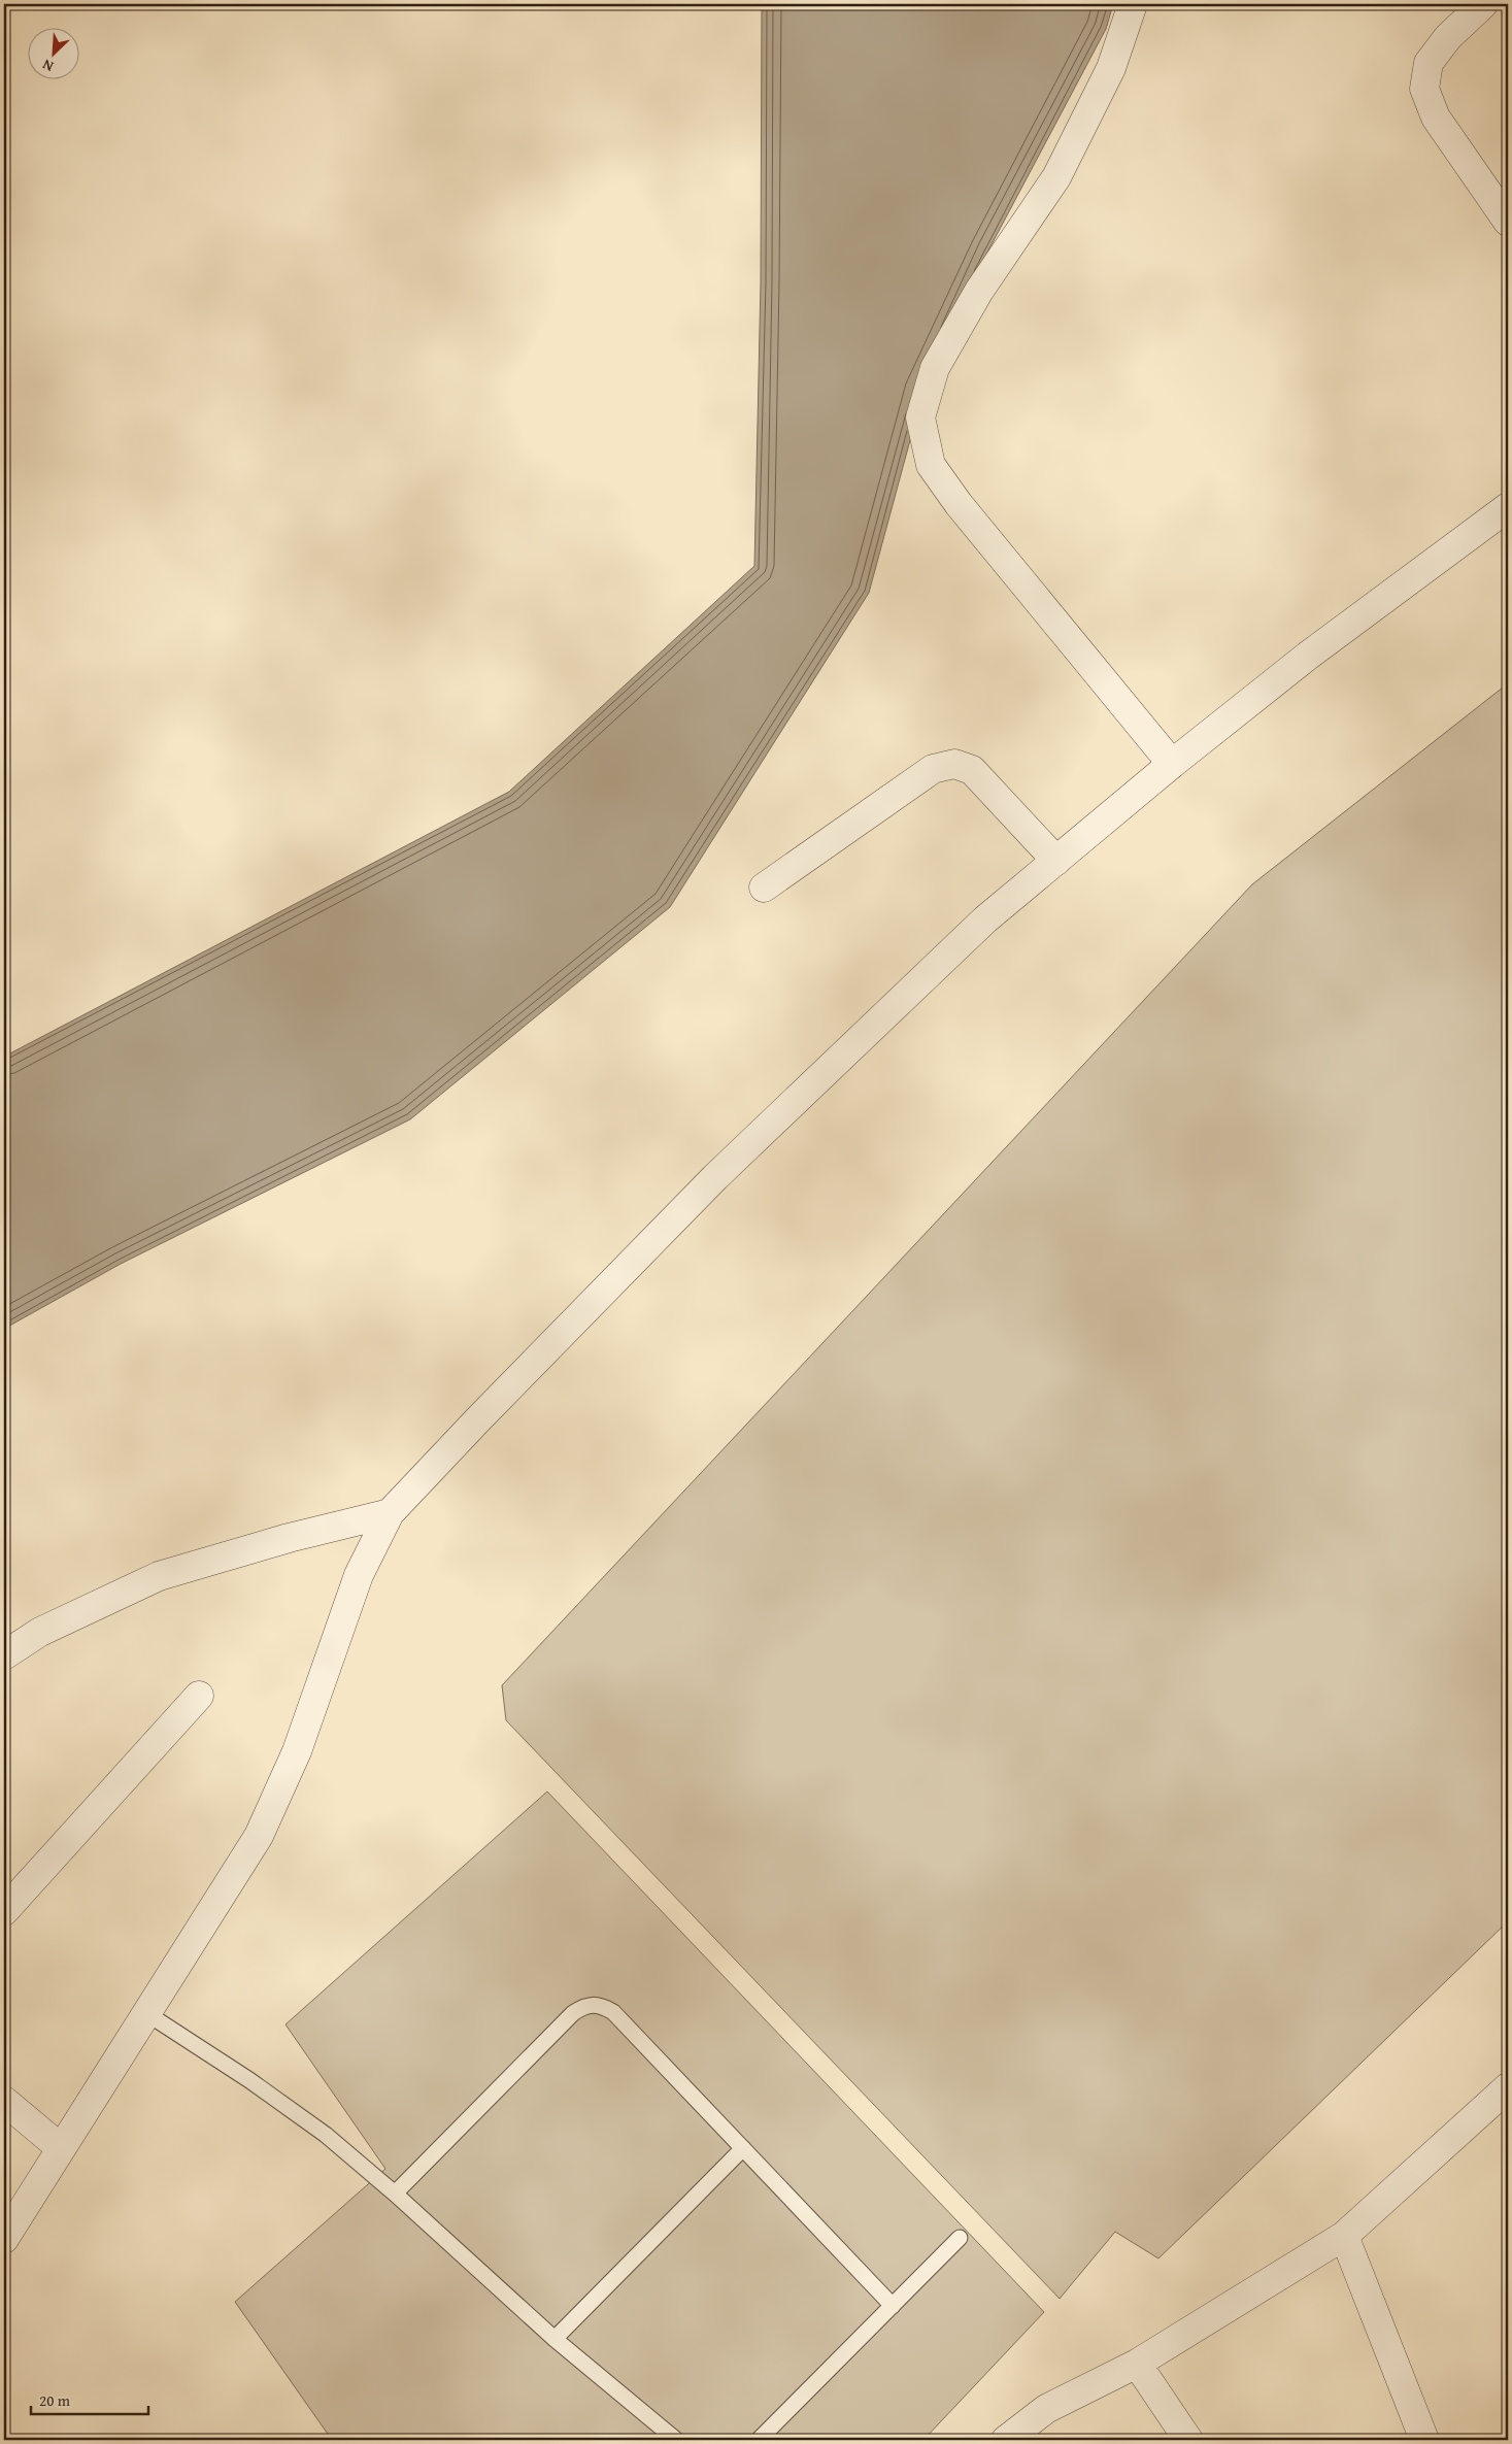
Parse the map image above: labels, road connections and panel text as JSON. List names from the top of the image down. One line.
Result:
{"scale_bar":"20 m","north":"bottom left"}
